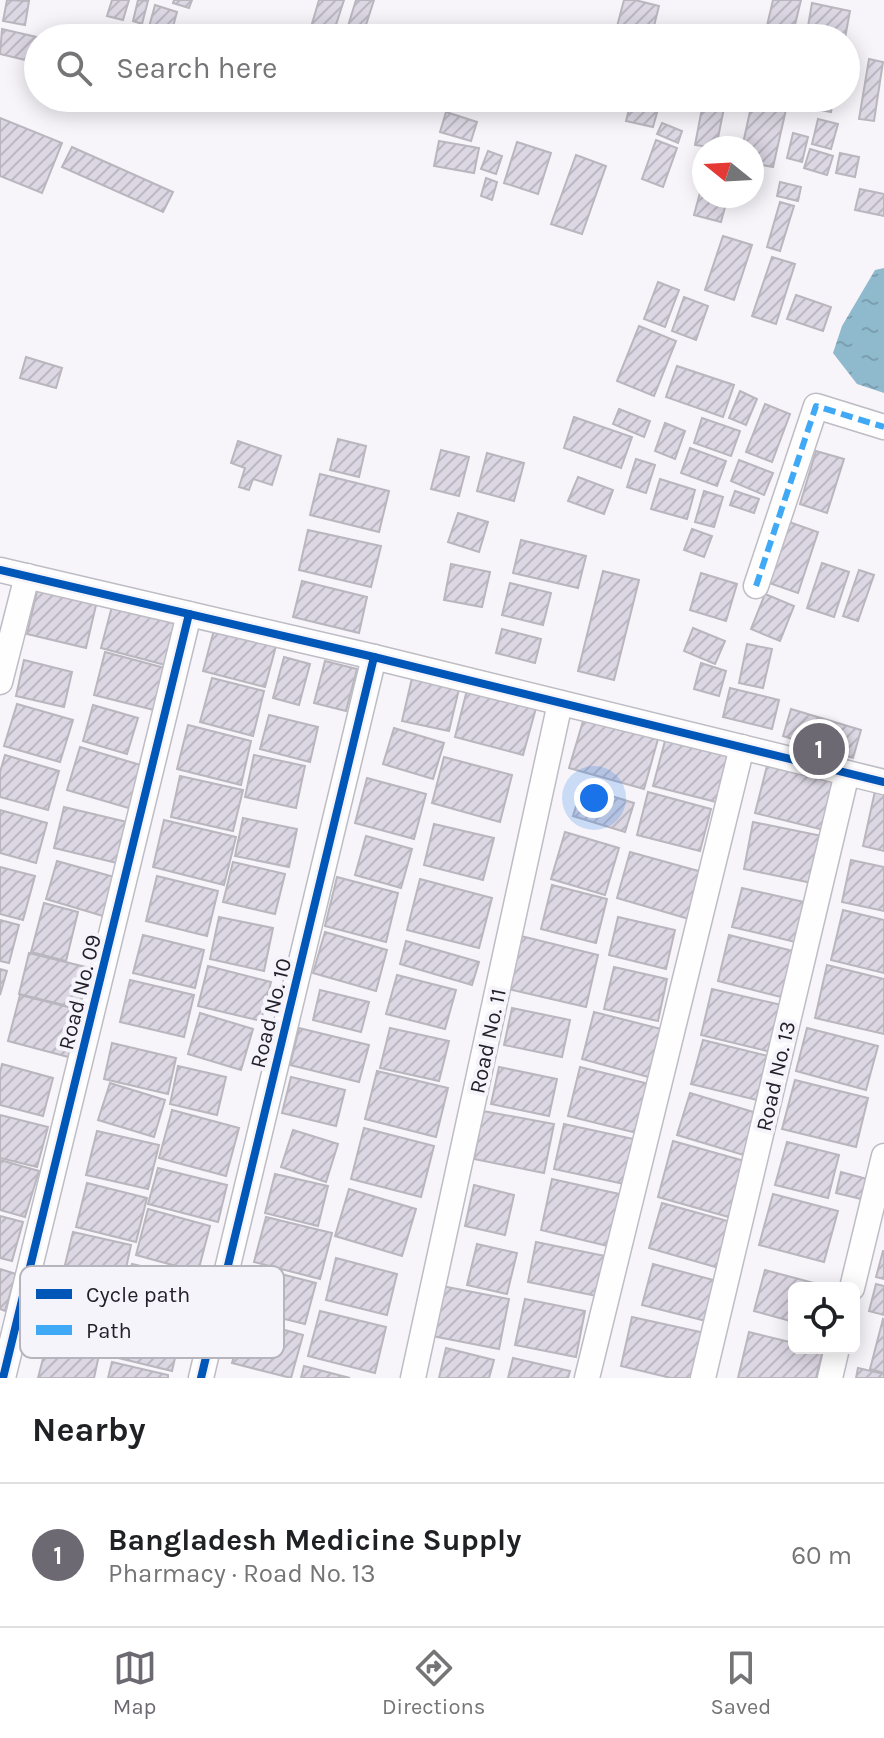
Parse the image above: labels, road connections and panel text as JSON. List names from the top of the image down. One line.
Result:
{"streets":{"street":["Road No. 09","Road No. 10","Road No. 11","Road No. 13"]},"legend":["Cycle path","Path"],"north":"left","page":{"search":"Search here","pins":"1","heading":"Nearby","list":[{"mark":"1","name":"Bangladesh Medicine Supply","note":"Pharmacy · Road No. 13","value":"60 m"}],"nav":["Map","Directions","Saved"]}}
